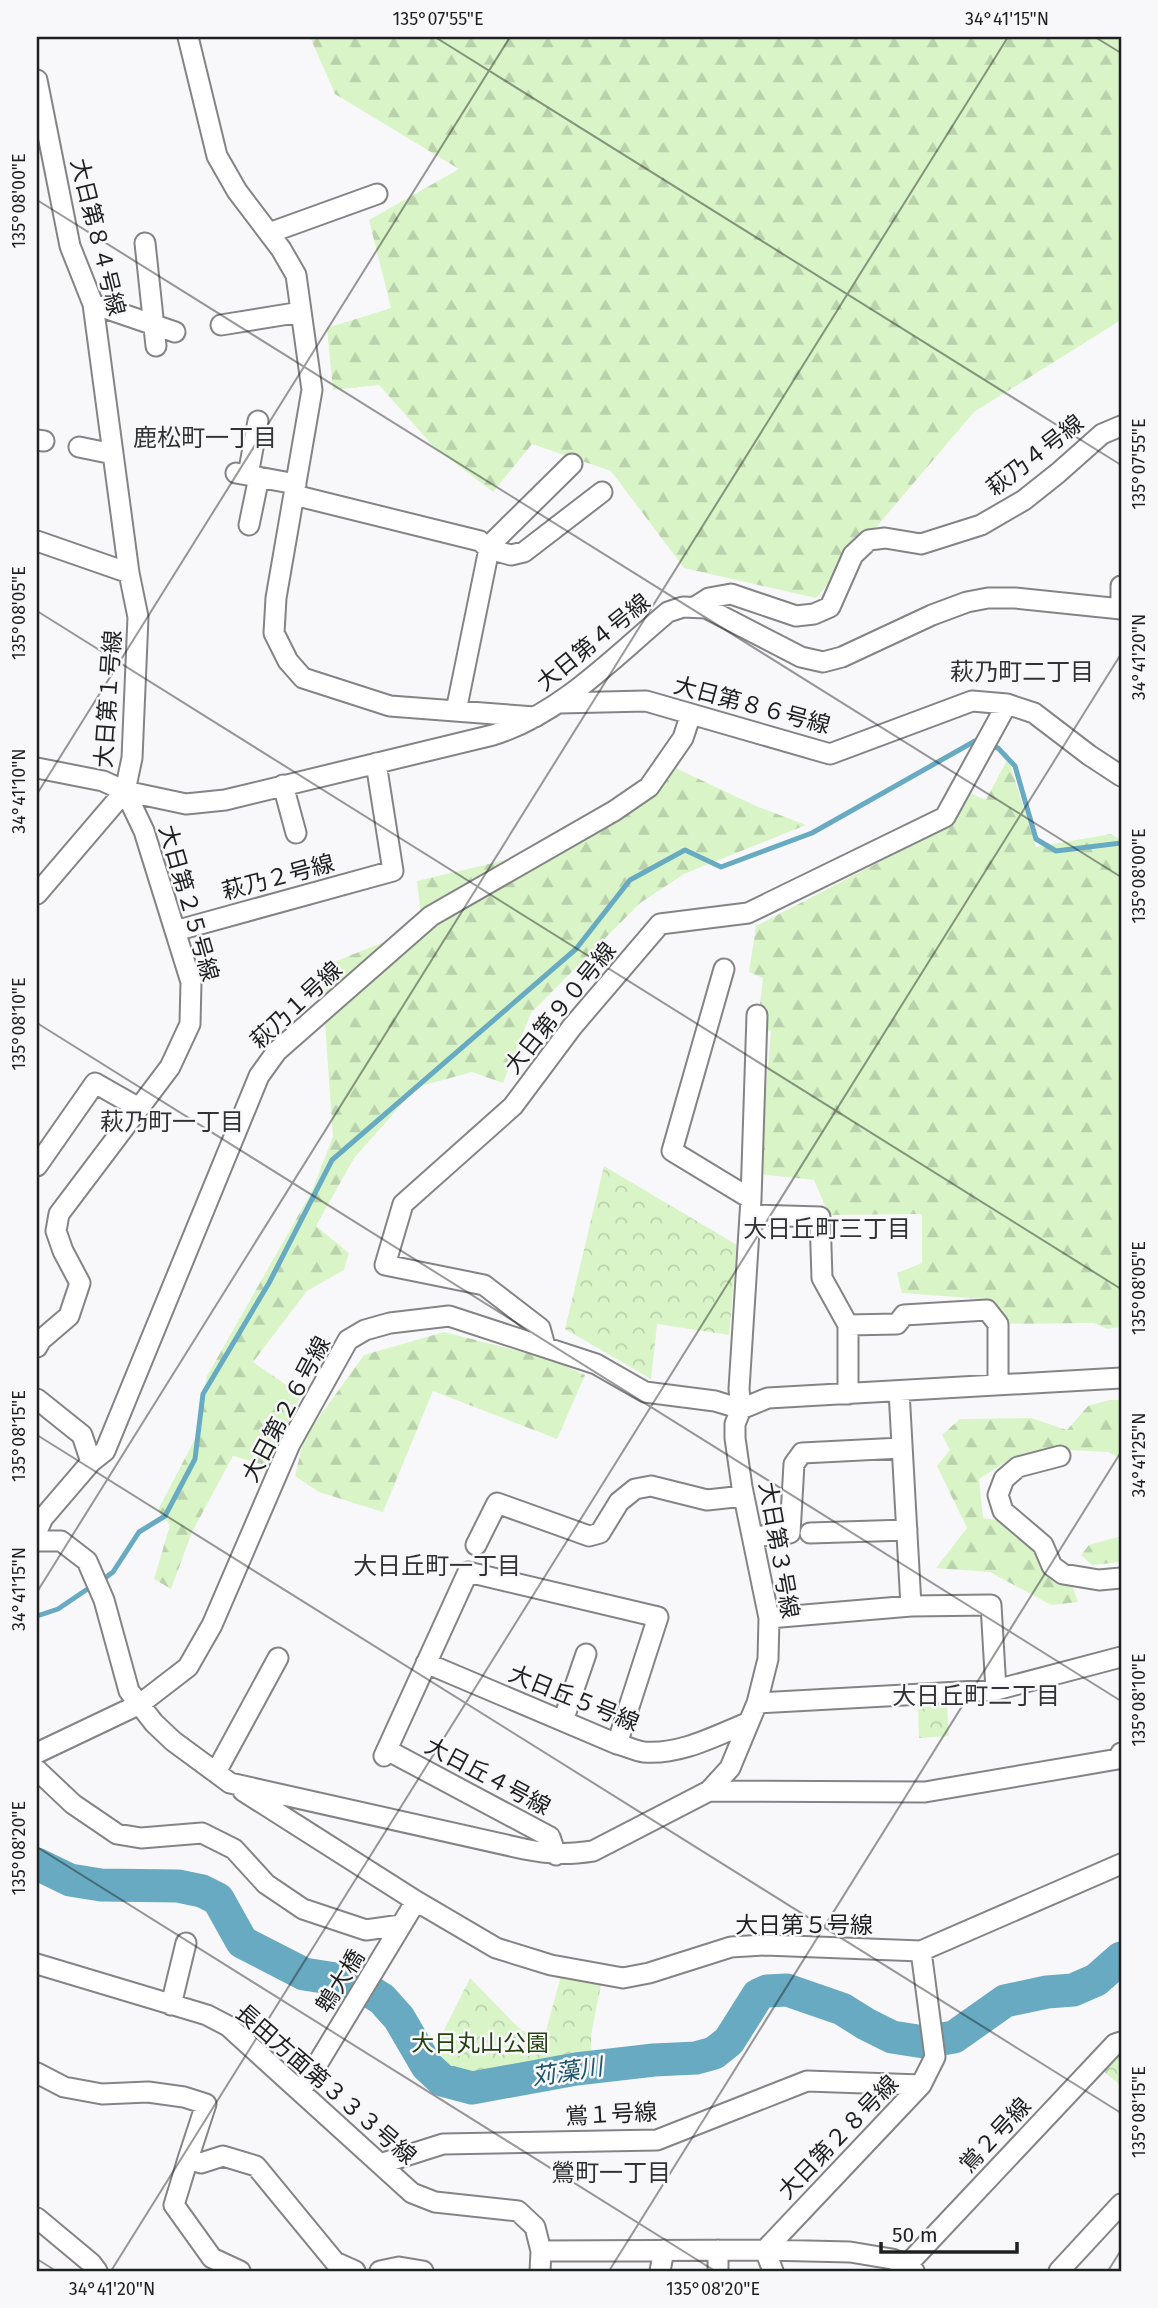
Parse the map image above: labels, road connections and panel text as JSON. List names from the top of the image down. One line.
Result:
{"streets":{"street":["大日第８４号線","萩乃４号線","大日第４号線","大日第１号線","大日第８６号線","萩乃２号線","大日第２５号線","萩乃１号線","大日第９０号線","大日第２６号線","大日第３号線","大日丘５号線","大日丘４号線","大日第５号線","鵯大橋","長田方面第３３３号線","鴬１号線","鴬２号線","大日第２８号線"]},"crossings":[["大日第８４号線","大日第１号線"],["萩乃４号線","大日第４号線"],["大日第４号線","大日第１号線"],["大日第４号線","大日第８６号線"],["大日第４号線","萩乃２号線"],["大日第４号線","大日第２５号線"],["大日第１号線","大日第２５号線"],["大日第８６号線","萩乃１号線"],["大日第８６号線","大日第９０号線"],["萩乃２号線","大日第２５号線"],["大日第９０号線","大日第２６号線"],["大日第２６号線","大日第３号線"],["大日第３号線","大日丘５号線"],["大日第３号線","大日丘４号線"],["大日第３号線","大日第５号線"],["大日丘５号線","大日丘４号線"],["大日第５号線","鵯大橋"],["大日第５号線","大日第２８号線"],["鵯大橋","長田方面第３３３号線"],["長田方面第３３３号線","鴬１号線"],["鴬１号線","大日第２８号線"]],"districts":["鹿松町一丁目","萩乃町二丁目","萩乃町一丁目","大日丘町三丁目","大日丘町一丁目","大日丘町二丁目","鶯町一丁目"],"water":["苅藻川"],"parks":["大日丸山公園"],"scale_bar":"50 m","coordinates":["135°07'55\"E","34°41'15\"N","135°08'00\"E","135°08'05\"E","34°41'20\"N","34°41'10\"N","135°08'10\"E","135°08'15\"E","34°41'25\"N","135°08'20\"E"]}
